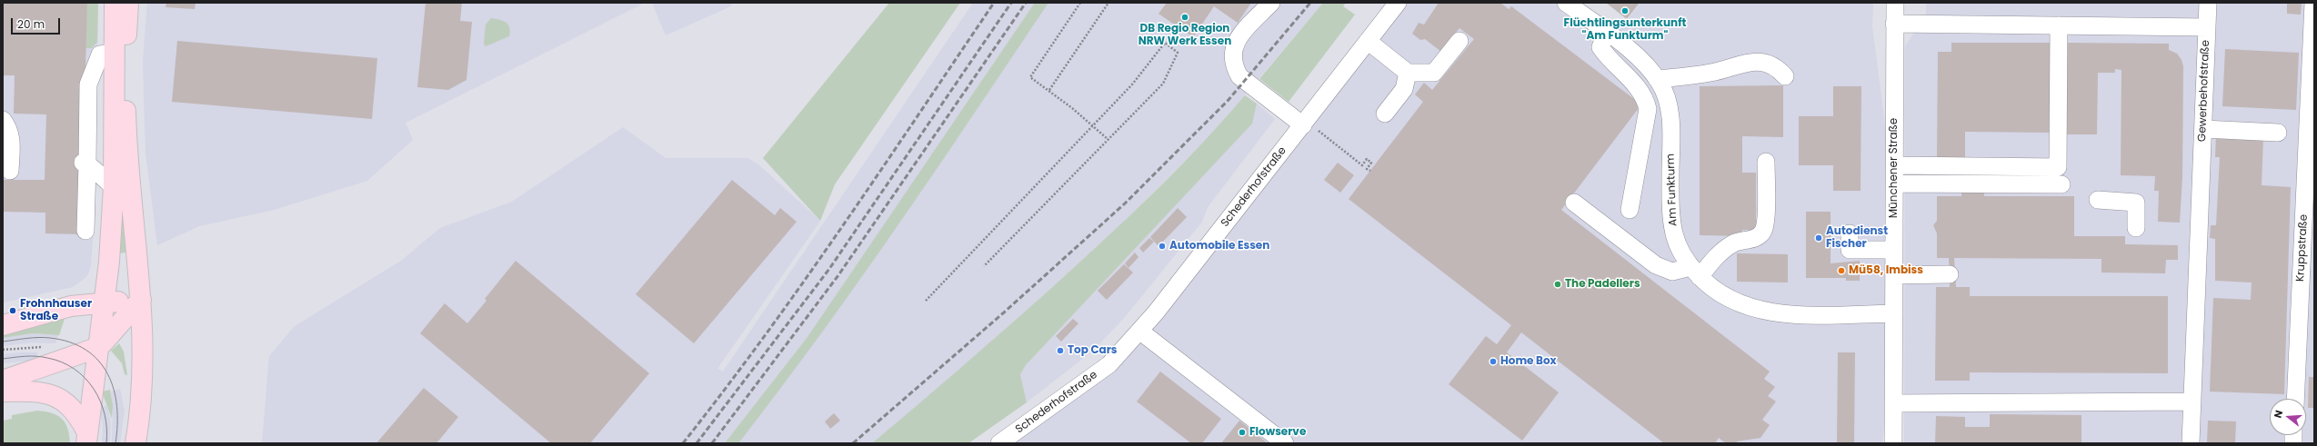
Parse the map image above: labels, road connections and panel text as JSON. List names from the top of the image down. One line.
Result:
{"streets":{"street":["Gewerbehofstraße","Münchener Straße","Schederhofstraße","Am Funkturm","Kruppstraße"]},"crossings":[["Gewerbehofstraße","Münchener Straße"],["Münchener Straße","Am Funkturm"]],"places":["Flüchtlingsunterkunft \"Am Funkturm\"","DB Regio Region NRW Werk Essen","Autodienst Fischer","Automobile Essen","Mü58, Imbiss","The Padellers","Frohnhauser Straße","Top Cars","Home Box","Flowserve"],"scale_bar":"20 m","north":"left"}
